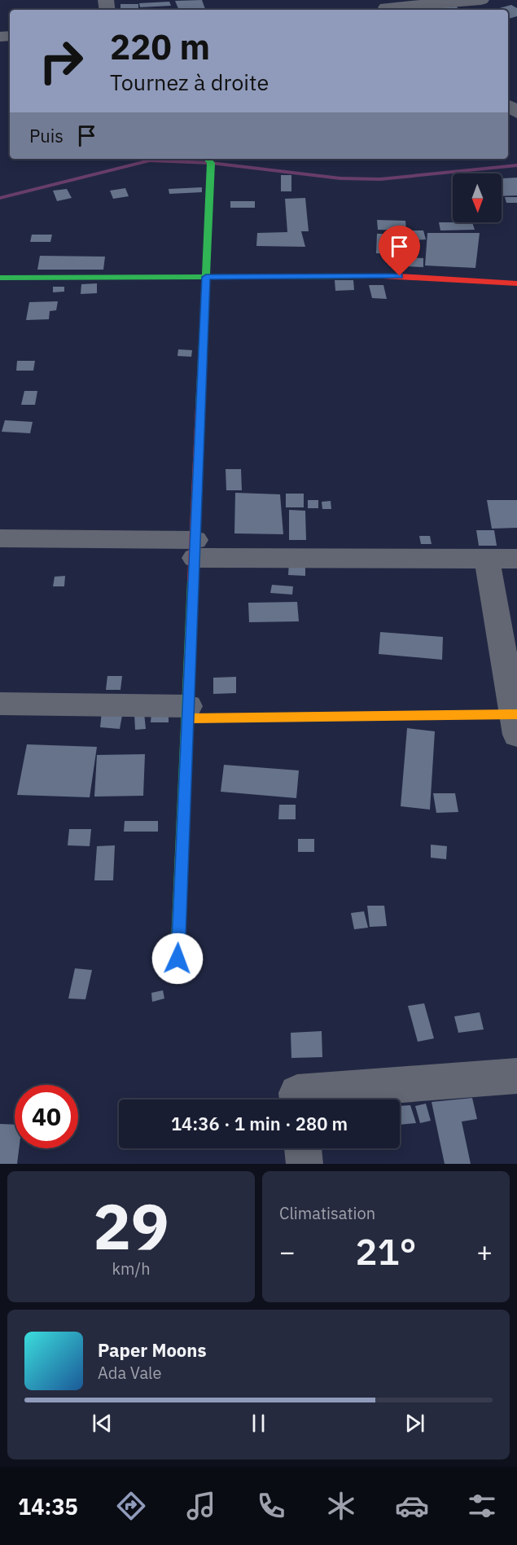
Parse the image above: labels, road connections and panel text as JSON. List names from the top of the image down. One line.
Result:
{"north":"bottom","page":{"turn":["220 m","Tournez à droite"],"then":"Puis","limit":"40","trip":"14:36 · 1 min · 280 m","tile":[["29","km/h"],"Climatisation"],"heat":["−","21°","+"],"song":["Paper Moons","Ada Vale"],"tabs":"14:35"}}
